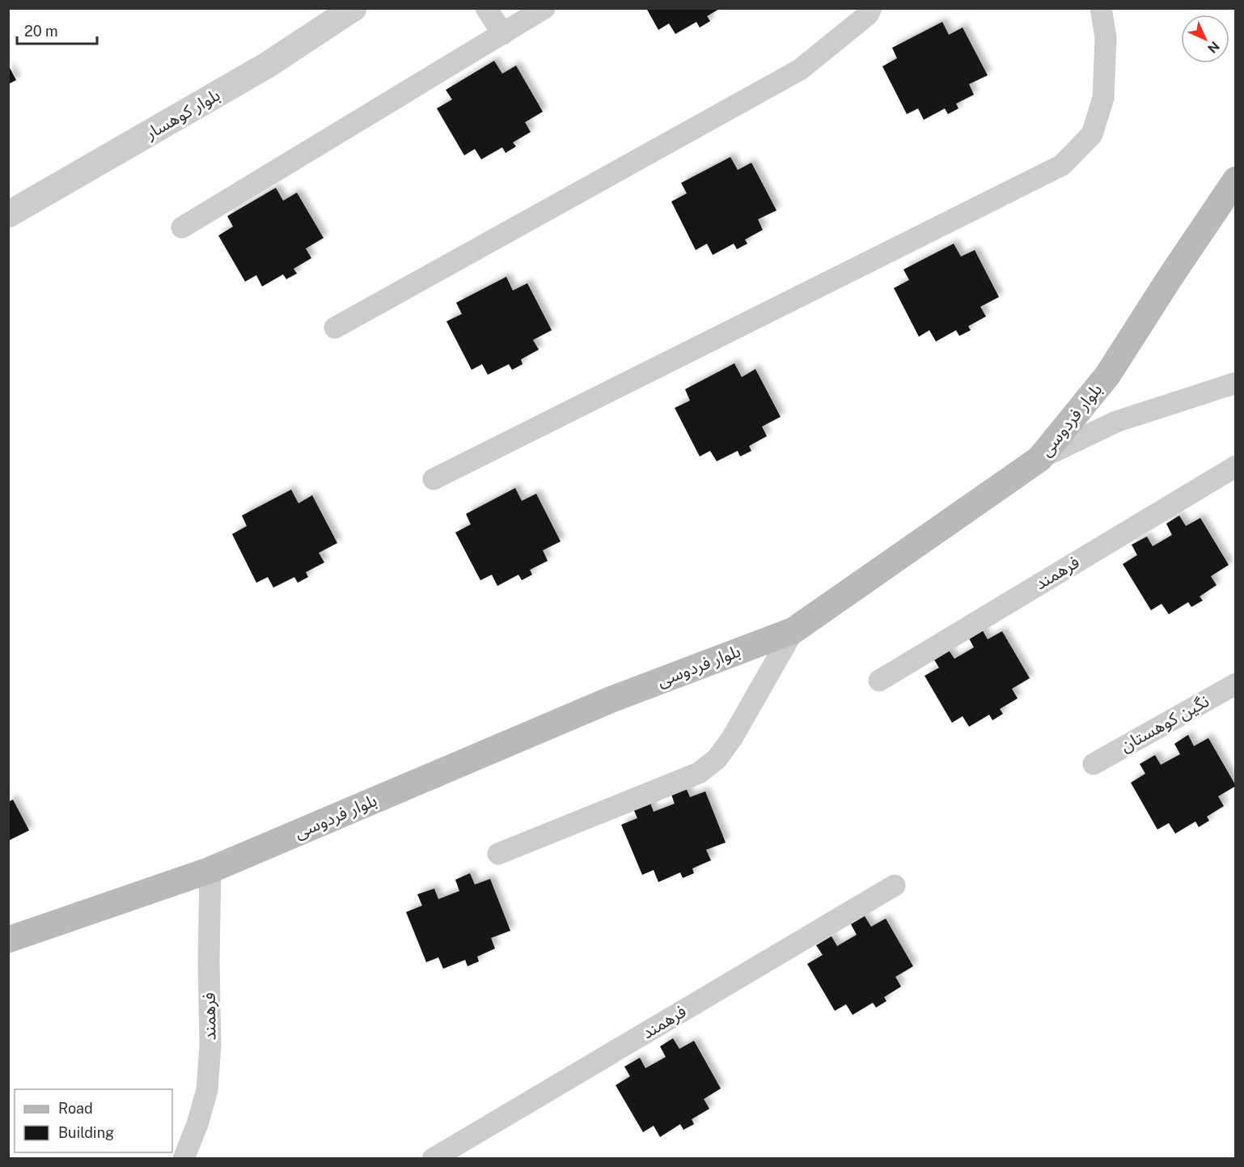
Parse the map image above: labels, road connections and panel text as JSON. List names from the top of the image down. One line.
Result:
{"streets":{"main road":["بلوار فردوسی"],"street":["بلوار کوهسار","فرهمند","نگین کوهستان"]},"crossings":[["بلوار فردوسی","فرهمند"]],"legend":["Road","Building"],"scale_bar":"20 m","north":"bottom right"}
